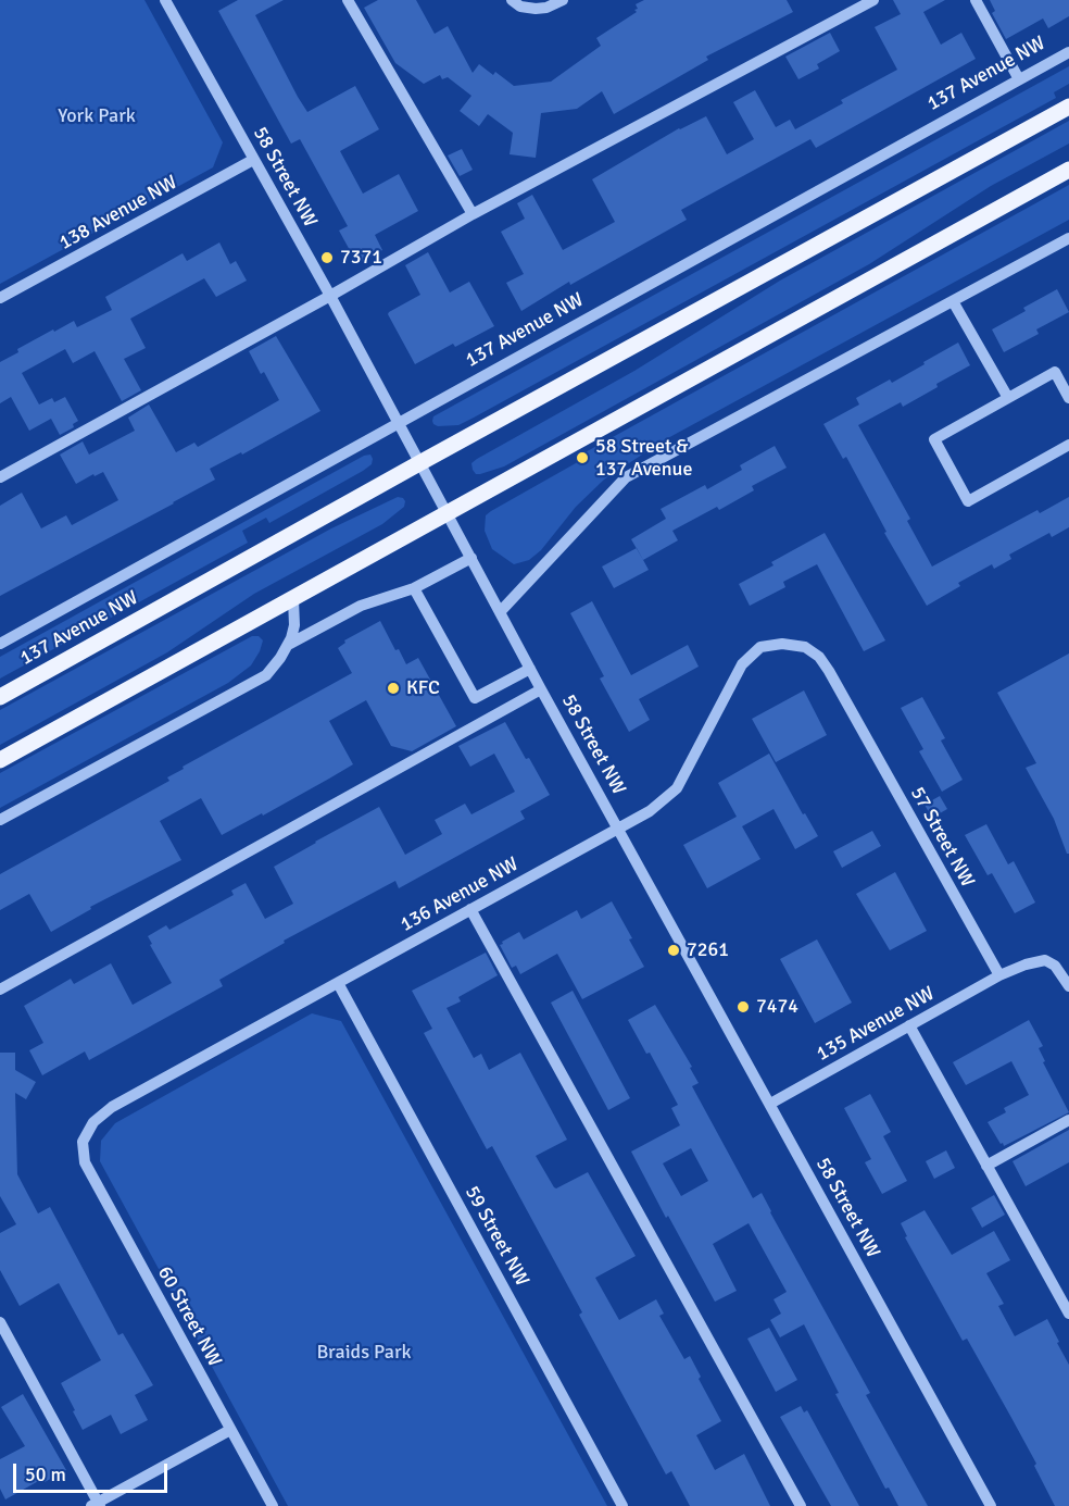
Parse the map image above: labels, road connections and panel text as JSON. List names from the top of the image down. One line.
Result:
{"streets":{"main road":["137 Avenue NW"],"street":["58 Street NW","138 Avenue NW","57 Street NW","136 Avenue NW","135 Avenue NW","59 Street NW","60 Street NW"]},"crossings":[["137 Avenue NW","58 Street NW"],["58 Street NW","138 Avenue NW"],["58 Street NW","136 Avenue NW"],["58 Street NW","135 Avenue NW"],["57 Street NW","136 Avenue NW"],["57 Street NW","135 Avenue NW"],["136 Avenue NW","59 Street NW"],["136 Avenue NW","60 Street NW"]],"parks":["York Park","Braids Park"],"places":["7371","58 Street & 137 Avenue","KFC","7261","7474"],"scale_bar":"50 m"}
